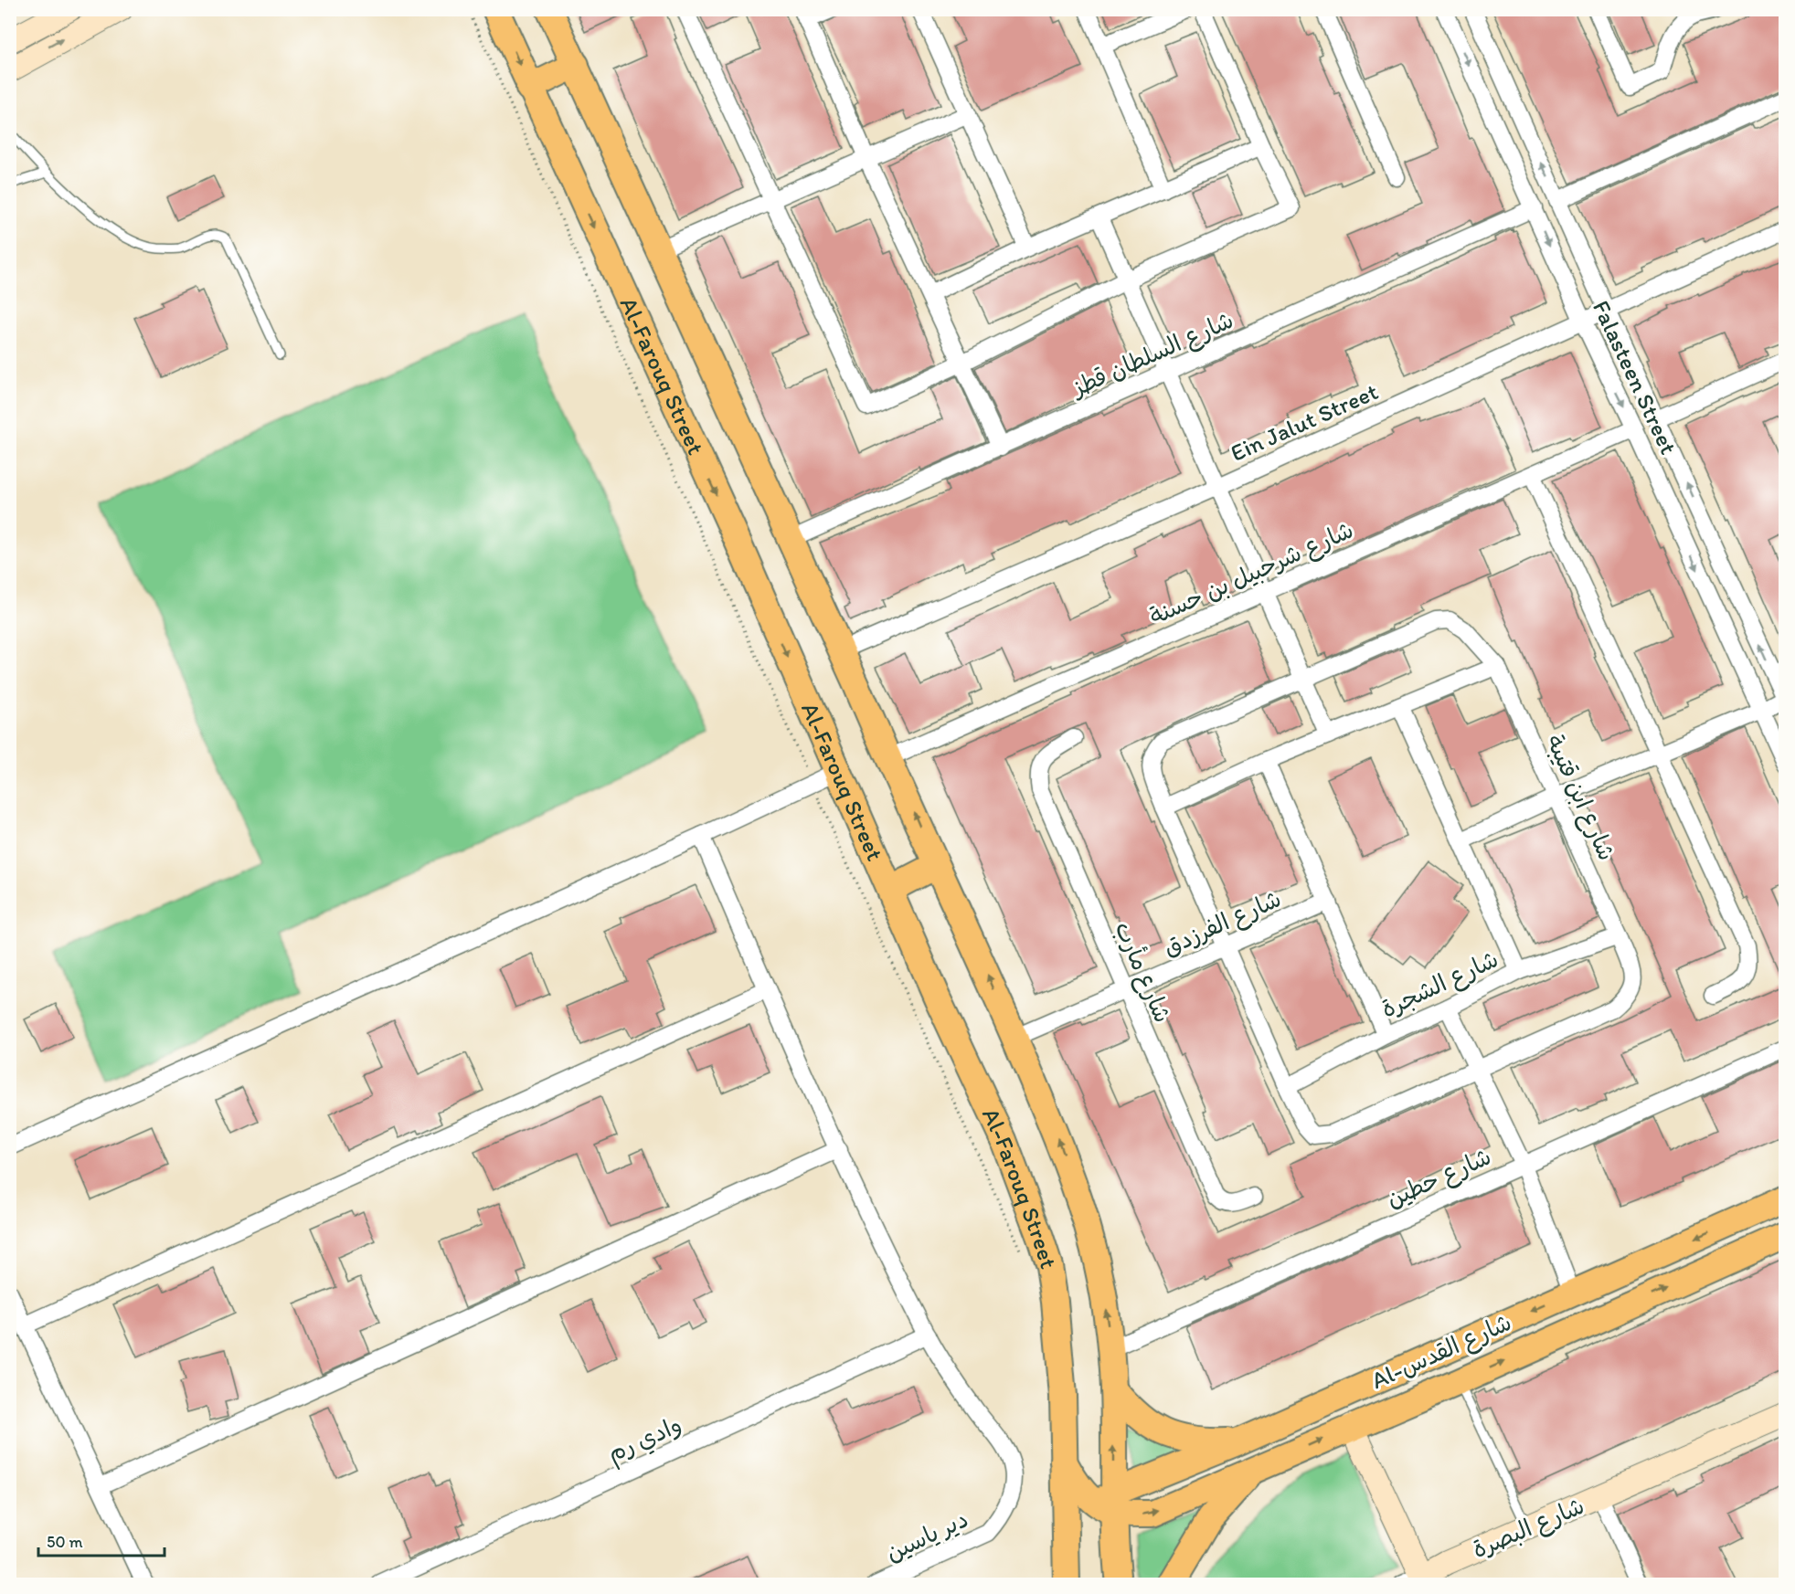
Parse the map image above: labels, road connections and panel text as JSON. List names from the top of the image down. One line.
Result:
{"streets":{"main road":["Al-Farouq Street","Al-شارع القدس","شارع البصرة"],"street":["شارع السلطان قطز","Falasteen Street","Ein Jalut Street","شارع شرحبيل بن حسنة","شارع ابن قتيبة","شارع الفرزدق","شارع مأرب","شارع الشجرة","شارع حطين","وادي رم","دير ياسين"]},"crossings":[["شارع السلطان قطز","Al-Farouq Street"],["شارع السلطان قطز","Falasteen Street"],["Al-Farouq Street","Ein Jalut Street"],["Al-Farouq Street","شارع شرحبيل بن حسنة"],["Al-Farouq Street","شارع الفرزدق"],["Al-Farouq Street","شارع حطين"],["Al-Farouq Street","Al-شارع القدس"],["Falasteen Street","Ein Jalut Street"],["Falasteen Street","شارع شرحبيل بن حسنة"],["شارع ابن قتيبة","شارع الشجرة"],["شارع الفرزدق","شارع مأرب"],["Al-شارع القدس","شارع البصرة"],["وادي رم","دير ياسين"]],"scale_bar":"50 m"}
